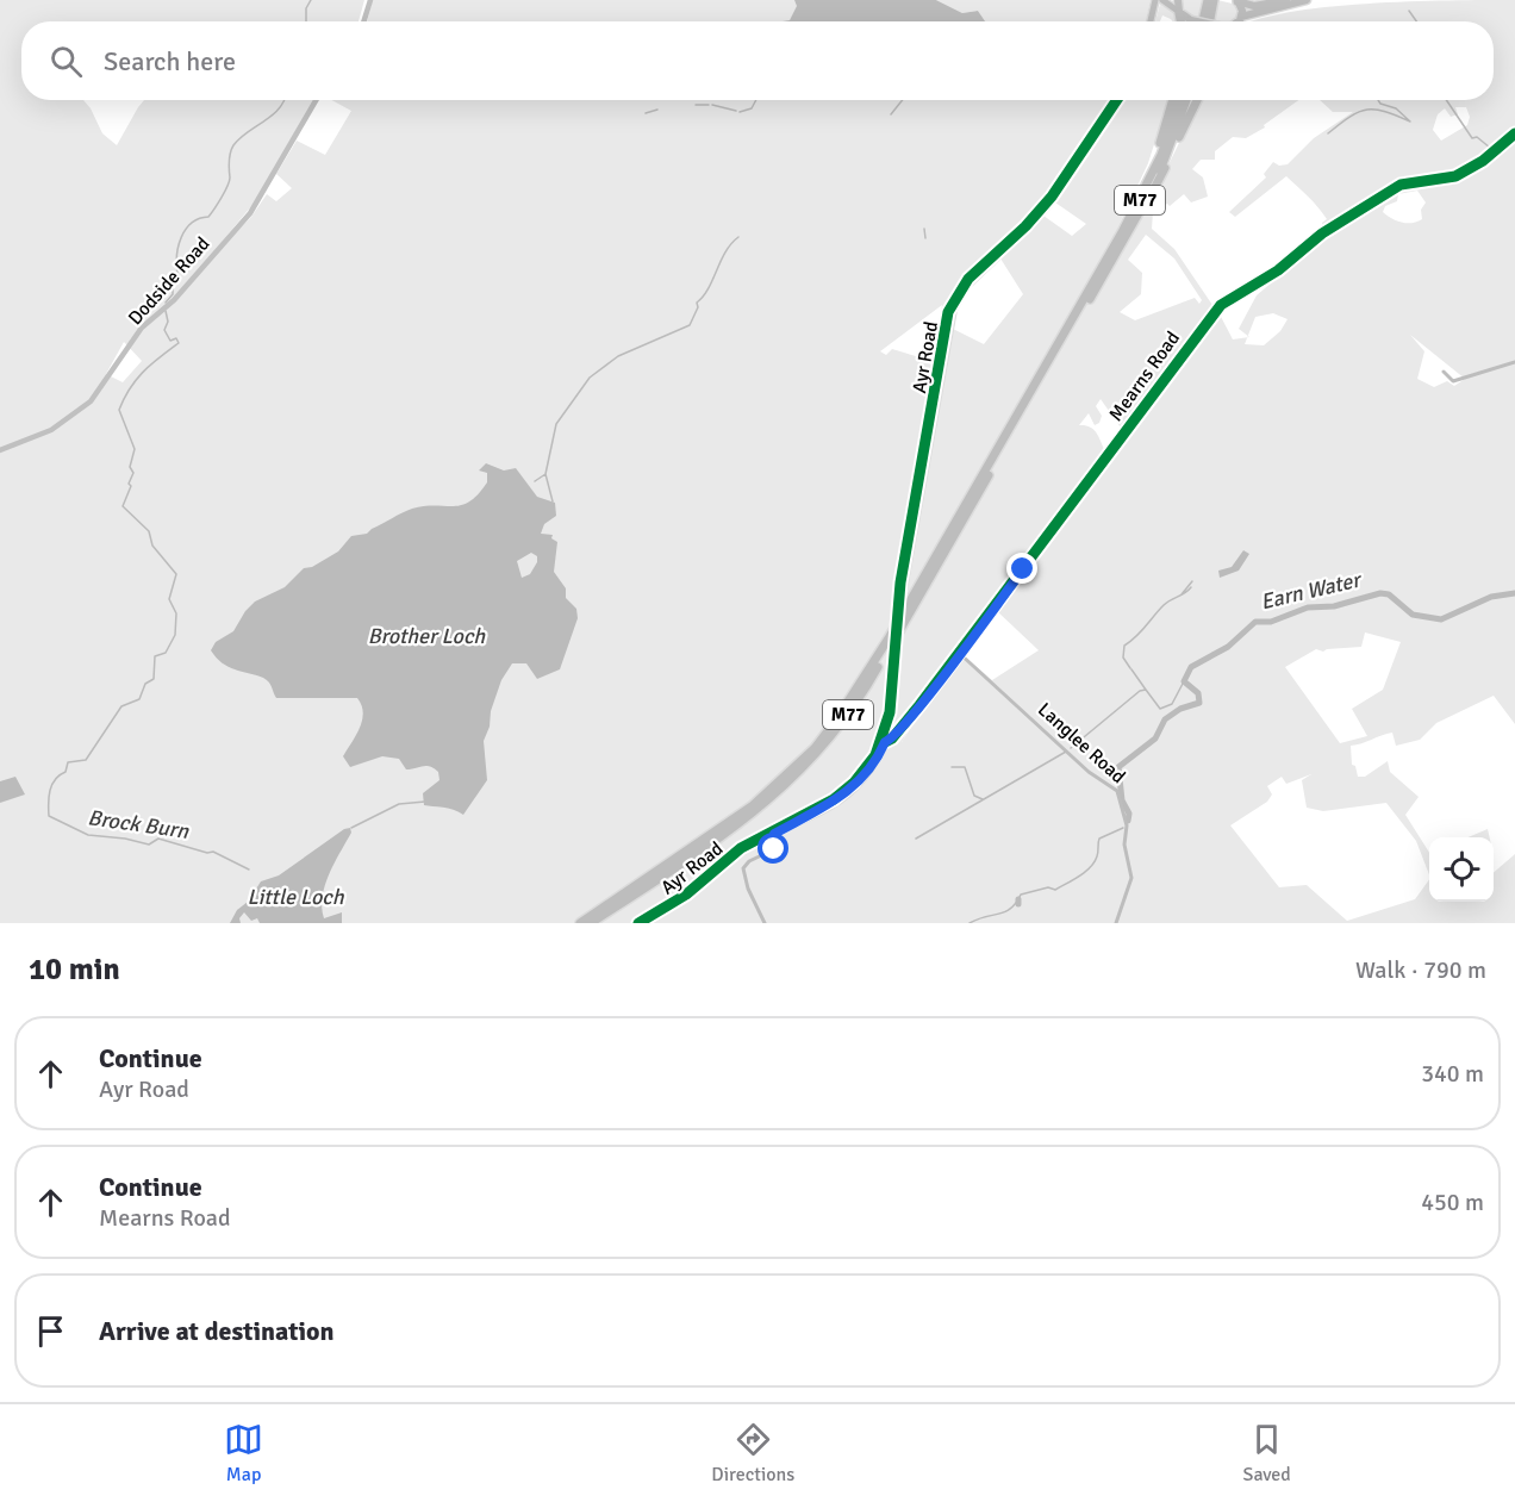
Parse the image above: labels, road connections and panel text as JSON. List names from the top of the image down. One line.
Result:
{"streets":{"highway":["M77"],"main road":["Dodside Road","Ayr Road"],"street":["Mearns Road","Langlee Road"]},"crossings":[["Ayr Road","Mearns Road"],["Mearns Road","Langlee Road"]],"water":["Earn Water","Brother Loch","Brock Burn","Little Loch"],"page":{"search":"Search here","heading":["10 min","Walk · 790 m"],"list":[["Continue","Ayr Road","340 m"],["Continue","Mearns Road","450 m"],"Arrive at destination"],"nav":["Map","Directions","Saved"]}}
